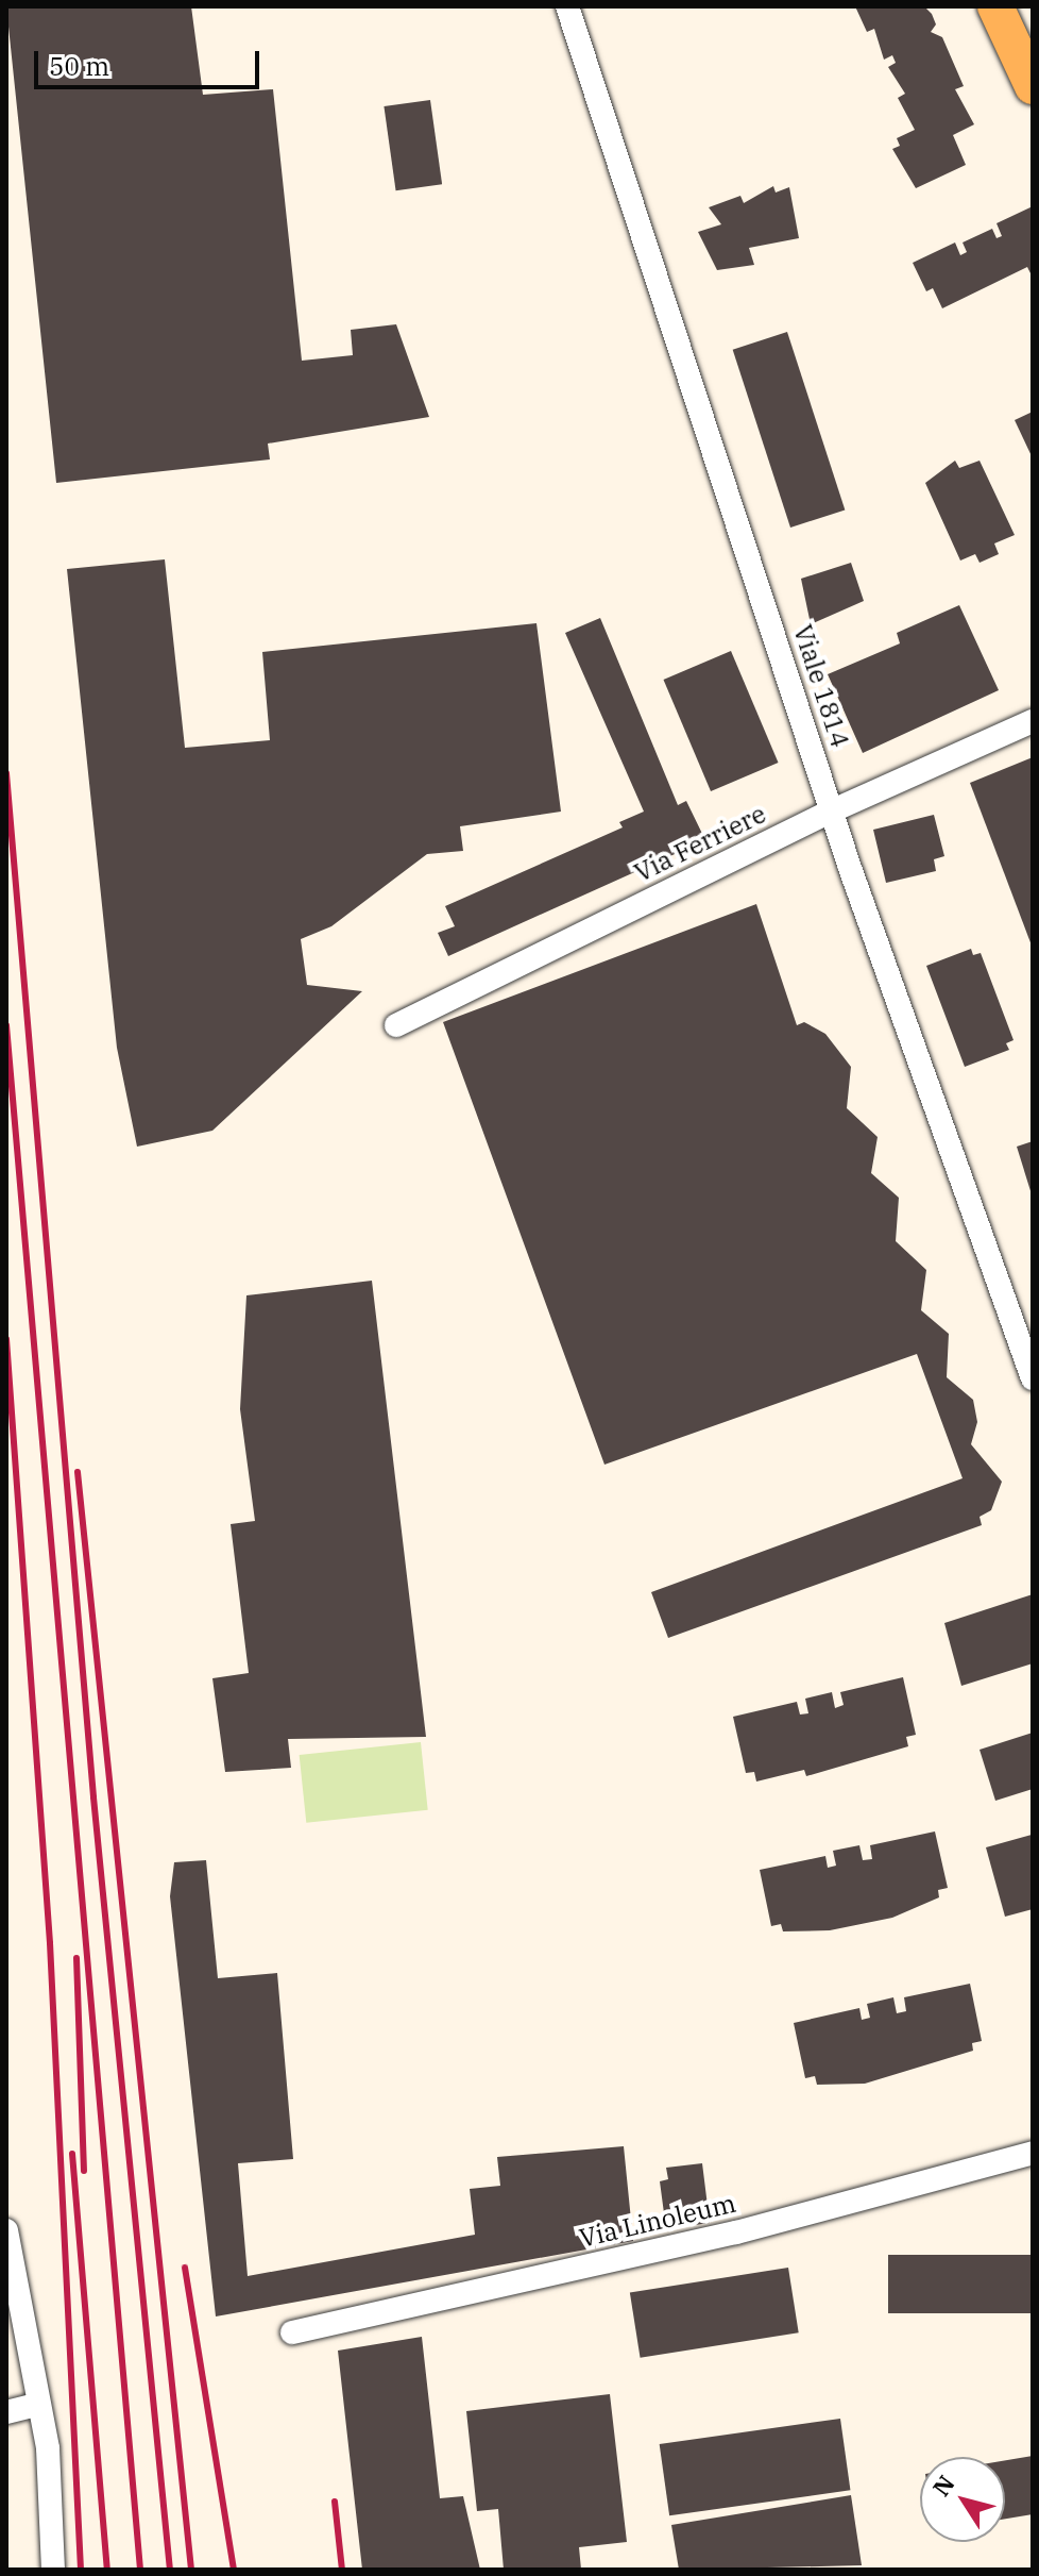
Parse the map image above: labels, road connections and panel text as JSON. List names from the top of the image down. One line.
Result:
{"streets":{"street":["Viale 1814","Via Ferriere","Via Linoleum"]},"crossings":[["Viale 1814","Via Ferriere"]],"scale_bar":"50 m","north":"top left"}
